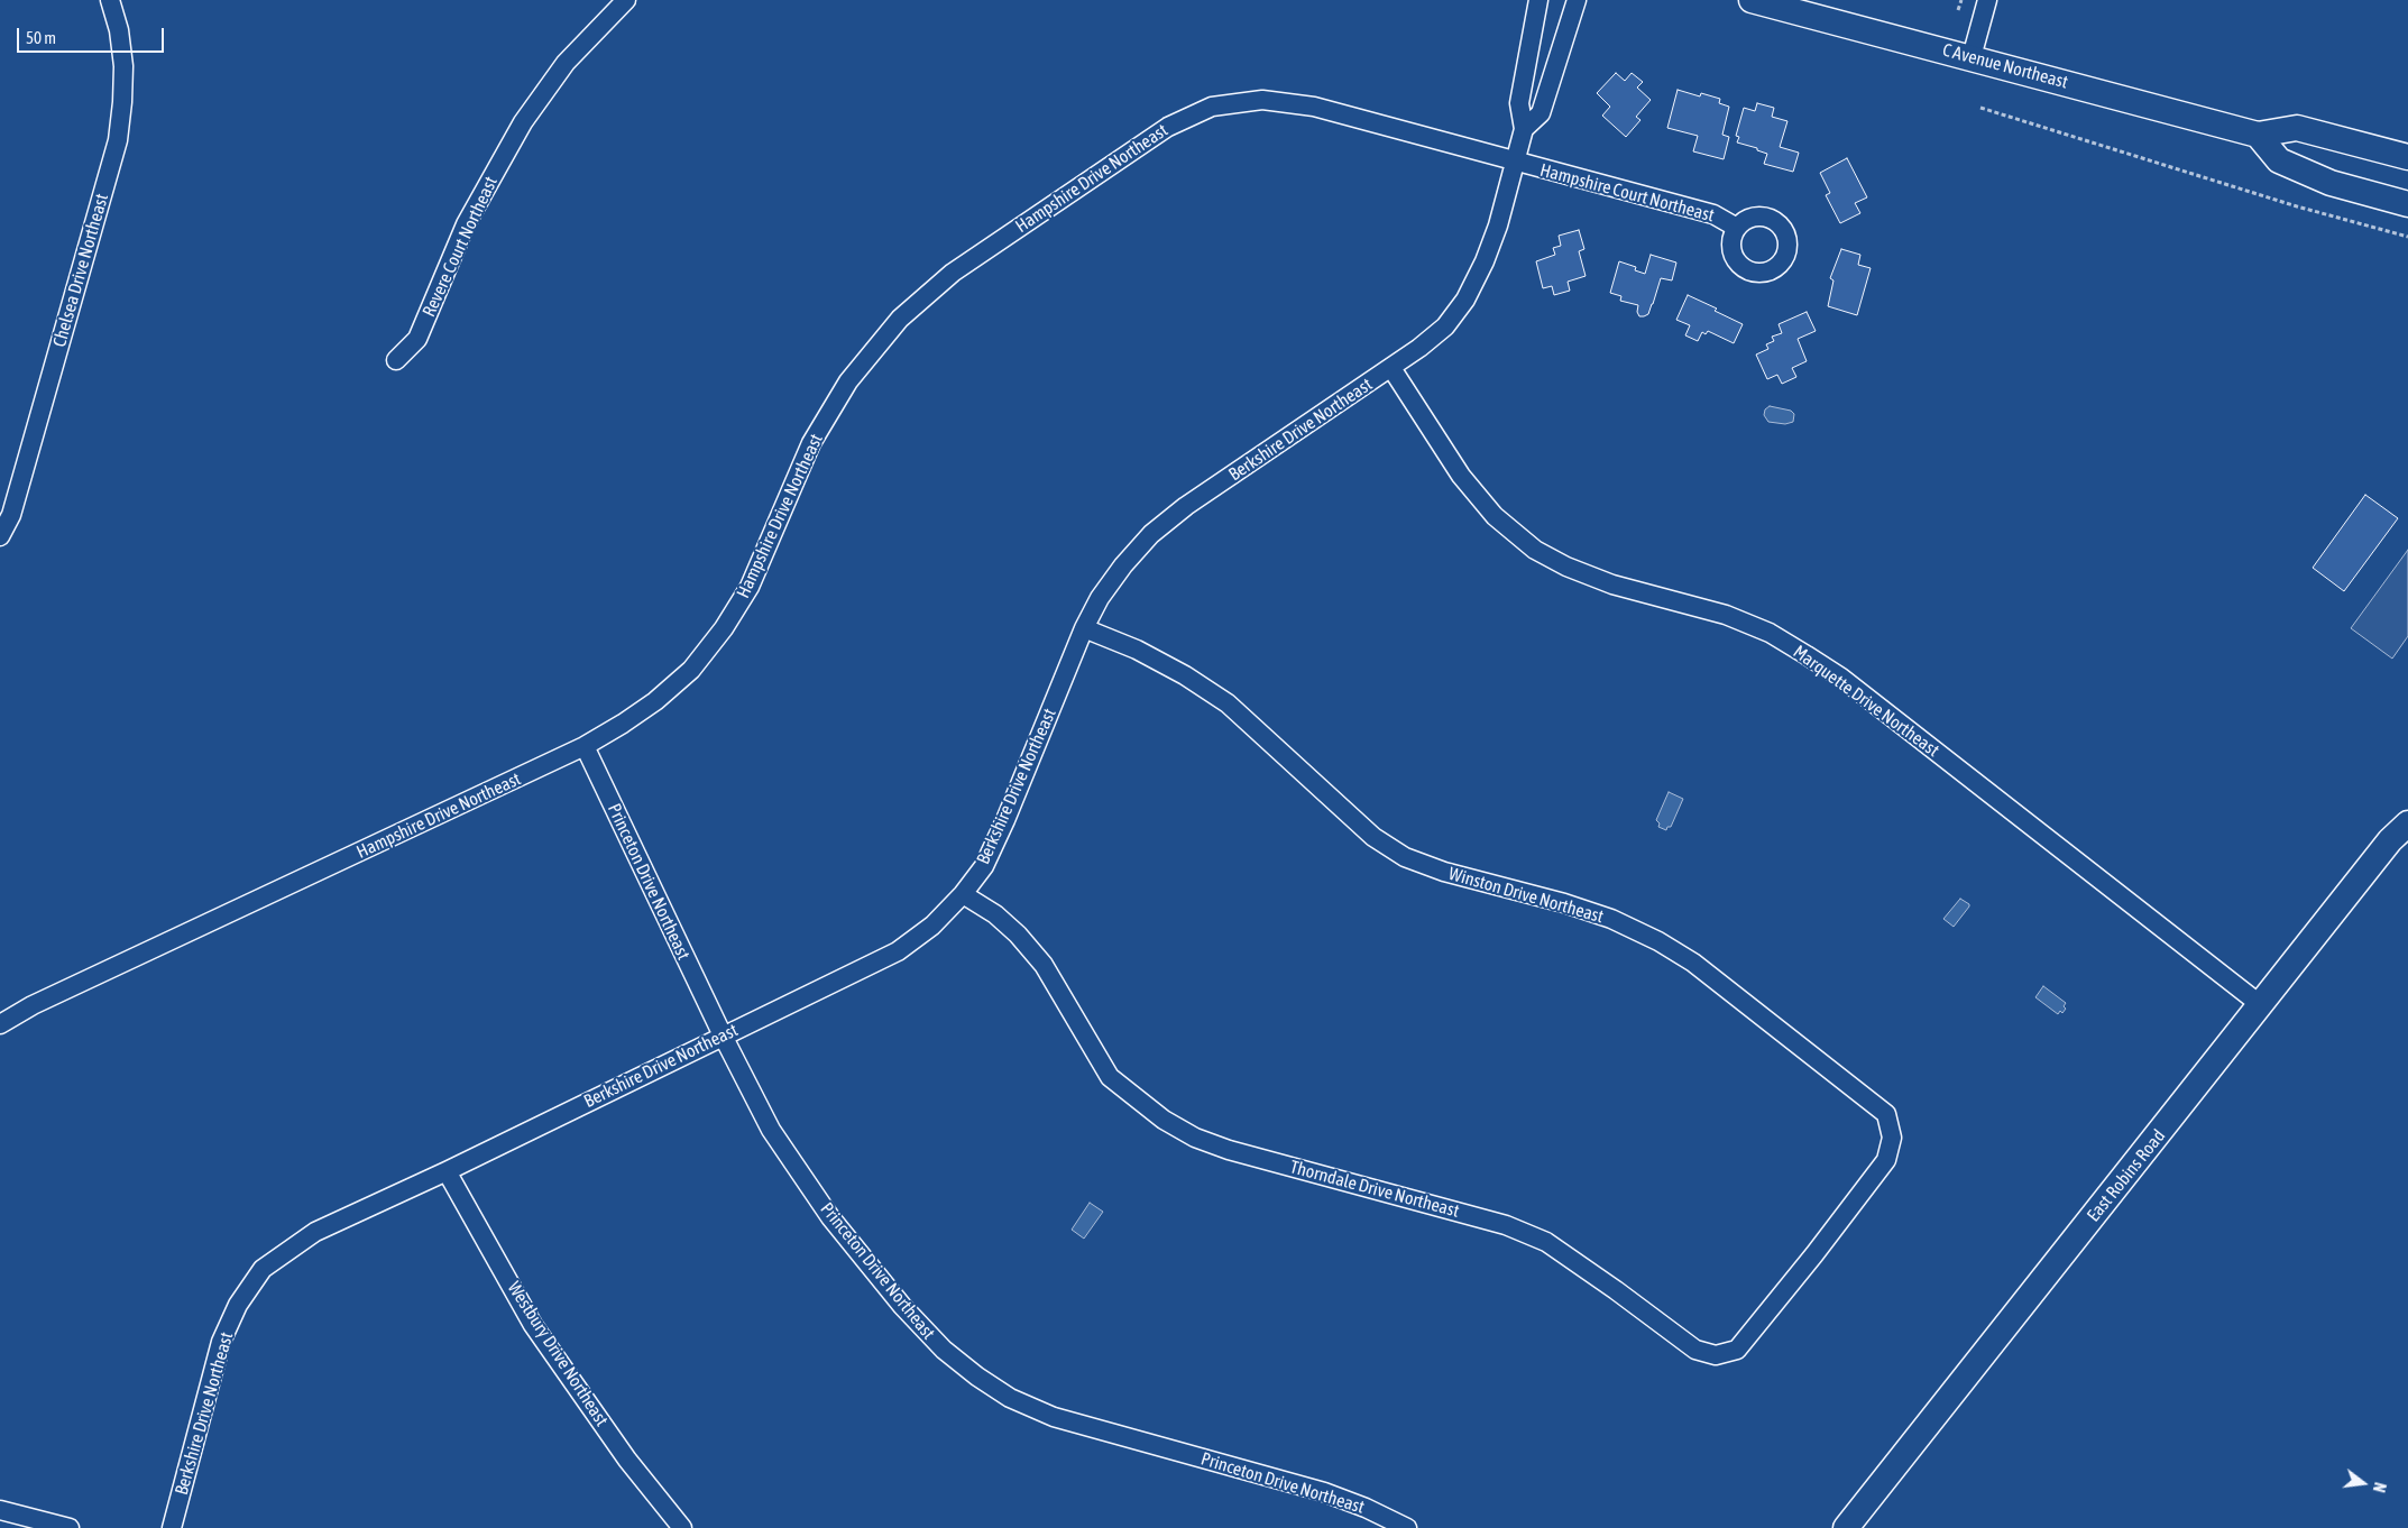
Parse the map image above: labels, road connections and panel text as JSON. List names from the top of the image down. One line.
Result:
{"streets":{"street":["C Avenue Northeast","Hampshire Drive Northeast","Hampshire Court Northeast","Revere Court Northeast","Chelsea Drive Northeast","Berkshire Drive Northeast","Marquette Drive Northeast","Princeton Drive Northeast","Winston Drive Northeast","East Robins Road","Thorndale Drive Northeast","Westbury Drive Northeast"]},"crossings":[["Hampshire Drive Northeast","Hampshire Court Northeast"],["Hampshire Drive Northeast","Berkshire Drive Northeast"],["Hampshire Drive Northeast","Princeton Drive Northeast"],["Hampshire Court Northeast","Berkshire Drive Northeast"],["Berkshire Drive Northeast","Marquette Drive Northeast"],["Berkshire Drive Northeast","Princeton Drive Northeast"],["Berkshire Drive Northeast","Winston Drive Northeast"],["Berkshire Drive Northeast","Thorndale Drive Northeast"],["Berkshire Drive Northeast","Westbury Drive Northeast"],["Marquette Drive Northeast","East Robins Road"],["Winston Drive Northeast","Thorndale Drive Northeast"]],"scale_bar":"50 m","north":"right"}
